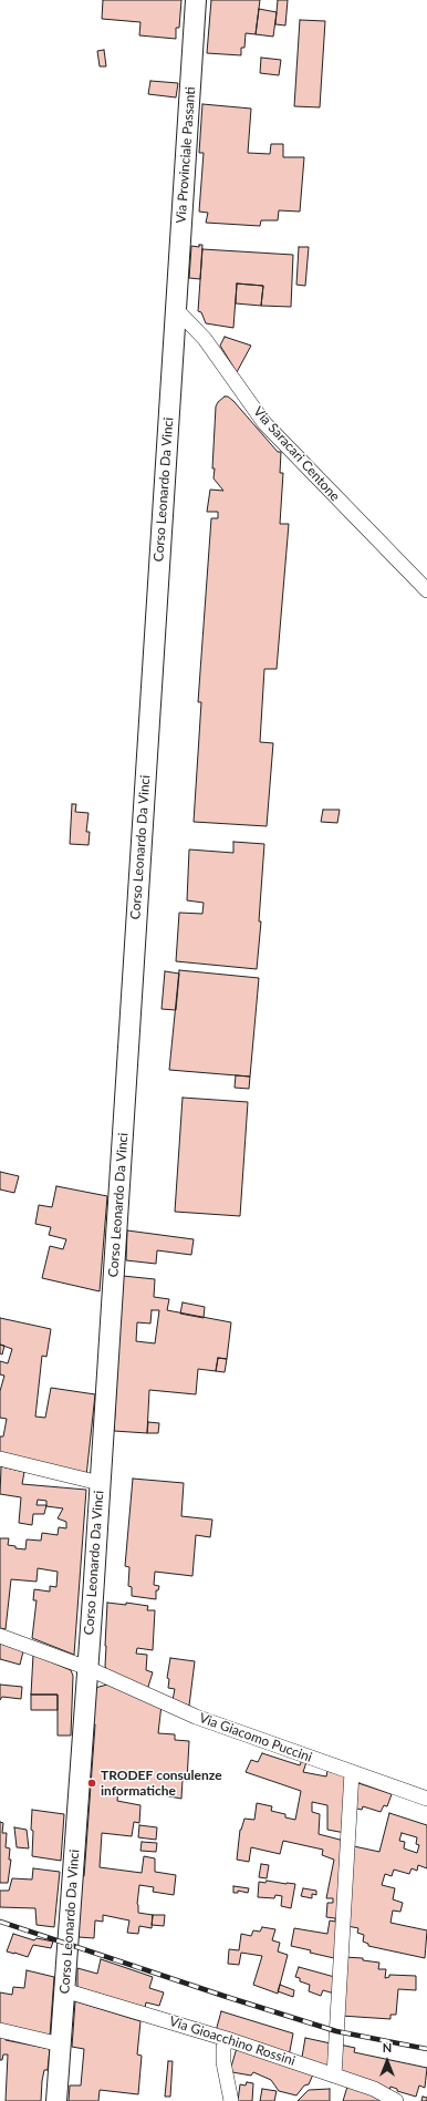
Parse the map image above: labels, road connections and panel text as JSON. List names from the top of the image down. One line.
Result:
{"streets":{"main road":["Via Provinciale Passanti","Corso Leonardo Da Vinci"],"street":["Via Saracari Centone","Via Giacomo Puccini","Via Gioacchino Rossini"]},"crossings":[["Via Provinciale Passanti","Via Saracari Centone"],["Via Provinciale Passanti","Corso Leonardo Da Vinci"],["Via Saracari Centone","Corso Leonardo Da Vinci"],["Corso Leonardo Da Vinci","Via Giacomo Puccini"],["Corso Leonardo Da Vinci","Via Gioacchino Rossini"]],"places":["TRODEF consulenze informatiche"],"north":"top"}
